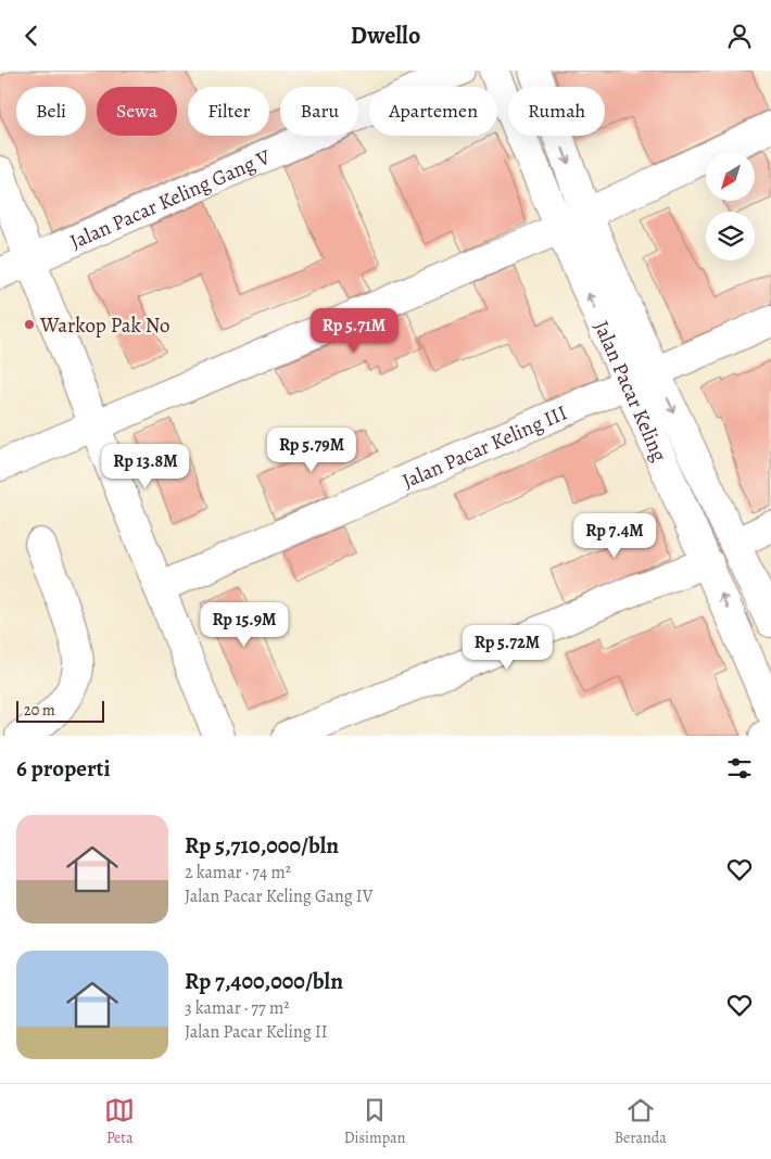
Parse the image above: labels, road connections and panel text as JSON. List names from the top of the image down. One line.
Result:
{"streets":{"street":["Jalan Pacar Keling Gang V","Jalan Pacar Keling","Jalan Pacar Keling III"]},"crossings":[["Jalan Pacar Keling","Jalan Pacar Keling III"]],"places":["Warkop Pak No"],"scale_bar":"20 m","north":"bottom left","page":{"header":"Dwello","chip":["Beli","Sewa","Filter","Baru","Apartemen","Rumah"],"price":["Rp 5.71M","Rp 5.79M","Rp 13.8M","Rp 7.4M","Rp 15.9M","Rp 5.72M"],"scale":"20 m","heading":"6 properti","list":[{"name":"Rp 5,710,000/bln","note":"2 kamar · 74 m² · Jalan Pacar Keling Gang IV"},{"name":"Rp 7,400,000/bln","note":"3 kamar · 77 m² · Jalan Pacar Keling II"}],"tabs":["Peta","Disimpan","Beranda"]}}
